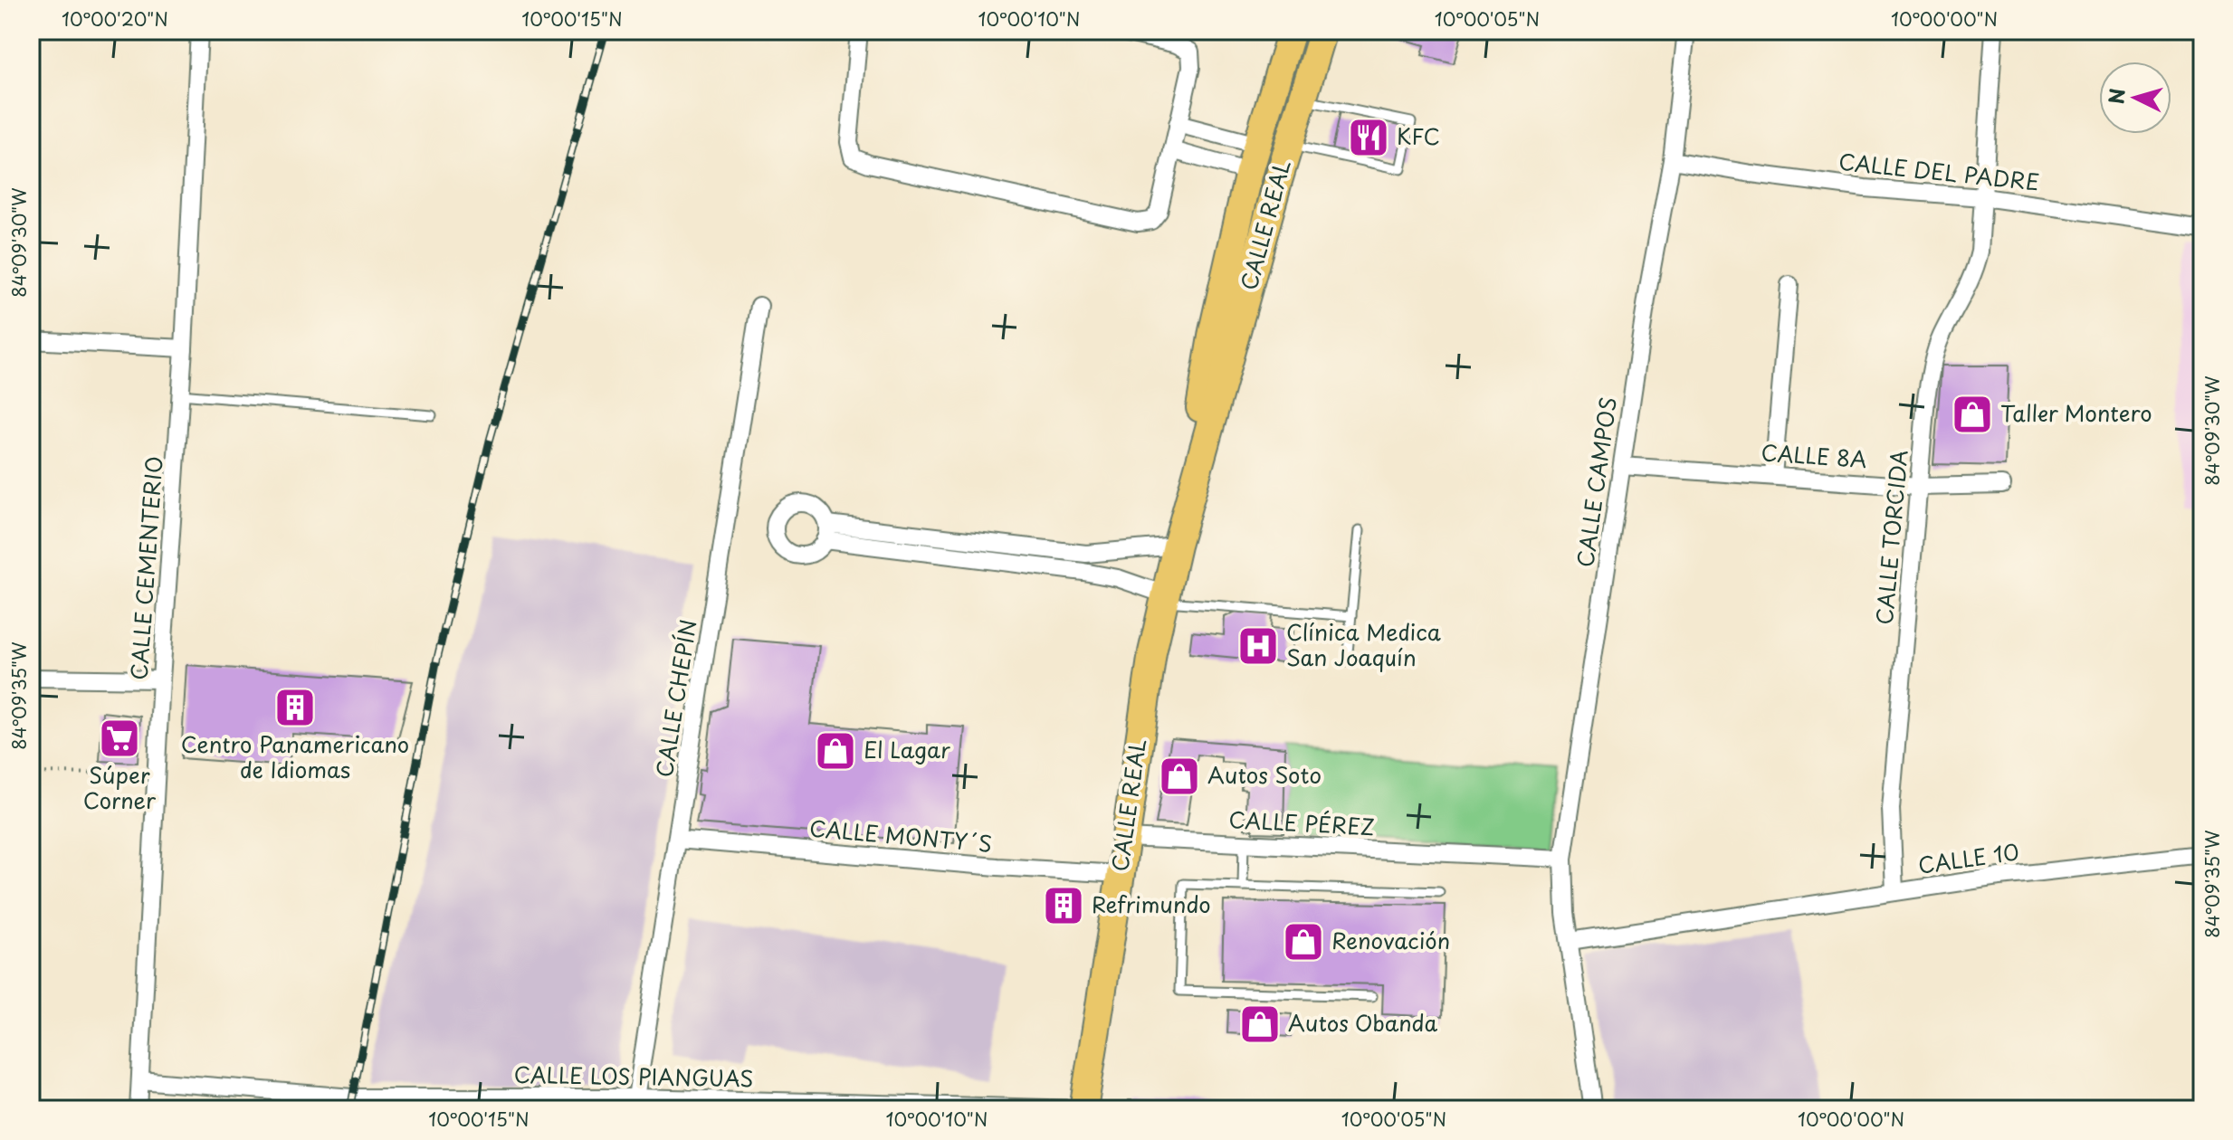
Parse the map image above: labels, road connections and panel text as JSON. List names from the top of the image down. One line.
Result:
{"streets":{"main road":["CALLE REAL"],"street":["CALLE DEL PADRE","CALLE 8A","CALLE CAMPOS","CALLE TORCIDA","CALLE CEMENTERIO","CALLE CHEPÍN","CALLE PÉREZ","CALLE MONTY´S","CALLE 10","CALLE LOS PIANGUAS"]},"crossings":[["CALLE DEL PADRE","CALLE CAMPOS"],["CALLE DEL PADRE","CALLE TORCIDA"],["CALLE REAL","CALLE PÉREZ"],["CALLE REAL","CALLE MONTY´S"],["CALLE REAL","CALLE LOS PIANGUAS"],["CALLE 8A","CALLE CAMPOS"],["CALLE 8A","CALLE TORCIDA"],["CALLE CAMPOS","CALLE PÉREZ"],["CALLE CAMPOS","CALLE 10"],["CALLE TORCIDA","CALLE 10"],["CALLE CEMENTERIO","CALLE LOS PIANGUAS"],["CALLE CHEPÍN","CALLE MONTY´S"],["CALLE CHEPÍN","CALLE LOS PIANGUAS"]],"places":{"restaurant":["KFC"],"shop":["Taller Montero","El Lagar","Autos Soto","Renovación","Autos Obanda"],"hospital":["Clínica Medica San Joaquín"],"building":["Centro Panamericano de Idiomas","Refrimundo"],"supermarket":["Súper Corner"]},"north":"left","coordinates":["10°00'20\"N","10°00'15\"N","10°00'10\"N","10°00'05\"N","10°00'00\"N","84°09'30\"W","84°09'35\"W"]}
